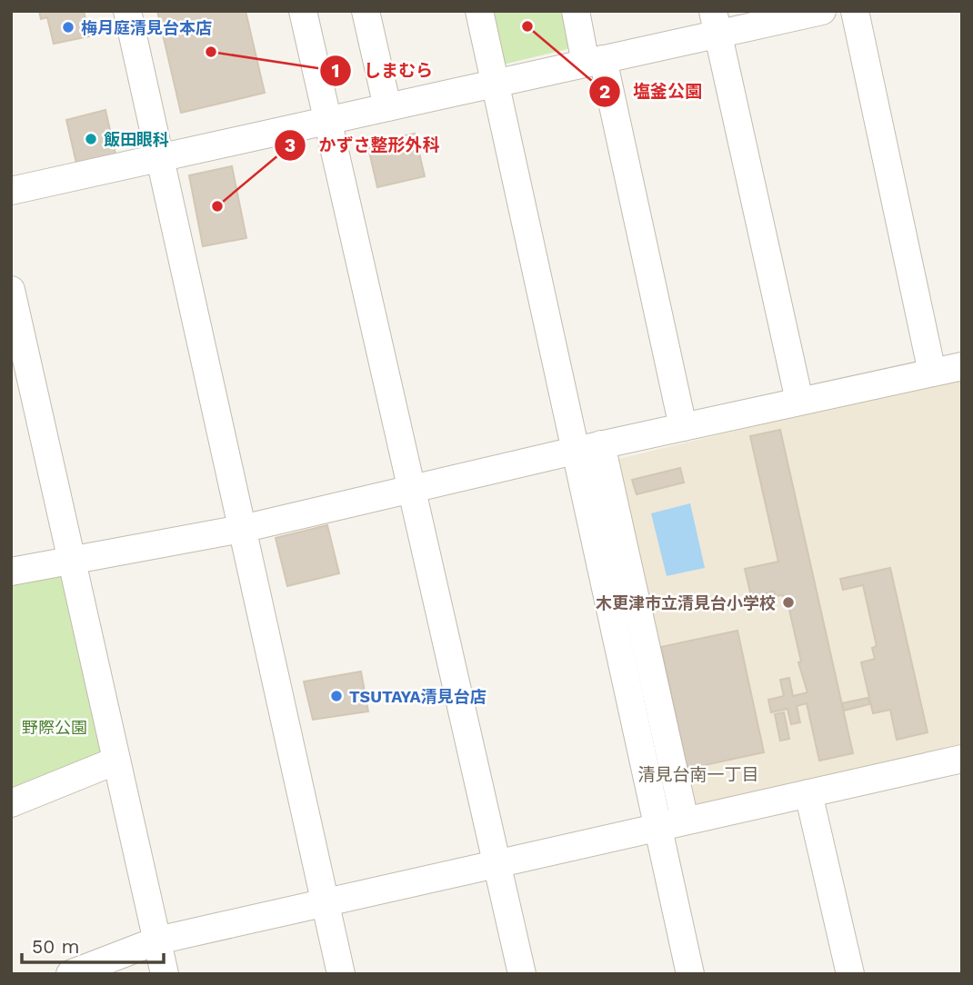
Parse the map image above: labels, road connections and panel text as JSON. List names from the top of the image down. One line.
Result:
{"districts":["清見台南一丁目"],"parks":["野際公園"],"places":["塩釜公園","梅月庭清見台本店","しまむら","飯田眼科","かずさ整形外科","木更津市立清見台小学校","TSUTAYA清見台店"],"scale_bar":"50 m"}
